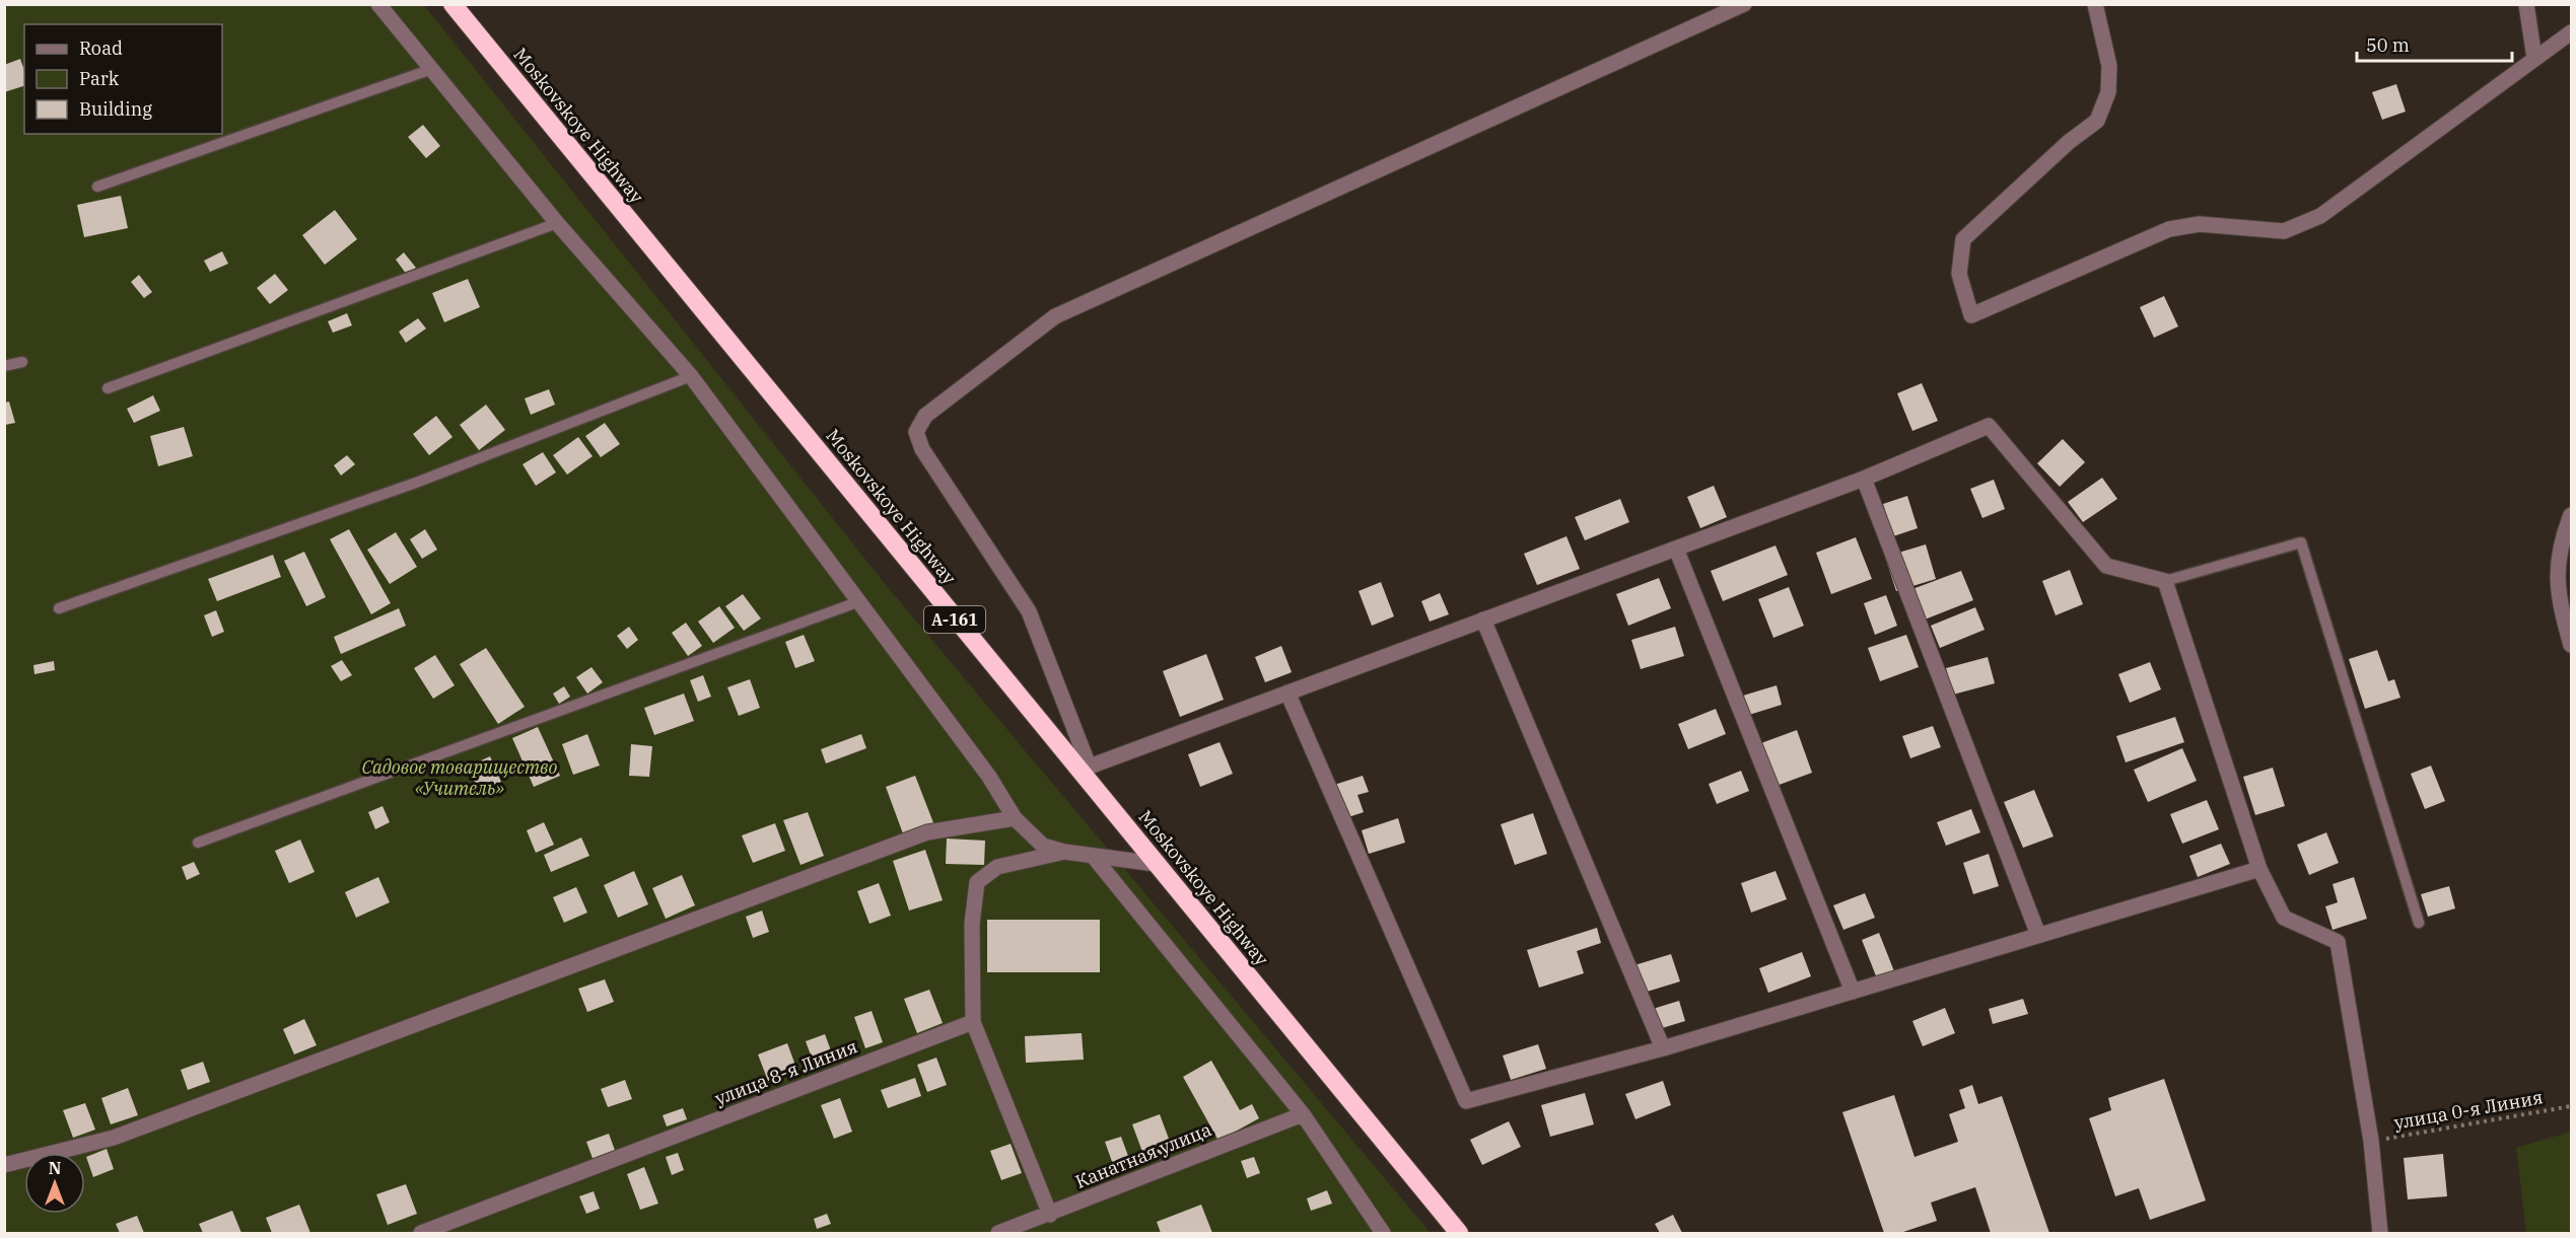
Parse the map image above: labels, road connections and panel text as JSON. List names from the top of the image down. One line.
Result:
{"streets":{"highway":["Moskovskoye Highway","А-161"],"street":["улица 8-я Линия","Канатная улица"],"path":["улица 0-я Линия"]},"parks":["Садовое товарищество «Учитель»"],"legend":["Road","Park","Building"],"scale_bar":"50 m","north":"top"}
